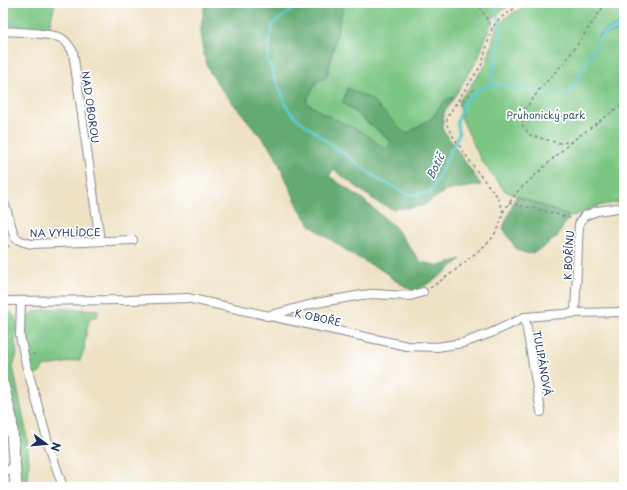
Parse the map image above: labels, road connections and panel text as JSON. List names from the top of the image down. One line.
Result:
{"streets":{"street":["NAD OBOROU","NA VYHLÍDCE","K BOŘÍNU","K OBOŘE","TULIPÁNOVÁ"]},"crossings":[["NAD OBOROU","NA VYHLÍDCE"],["K BOŘÍNU","K OBOŘE"],["K OBOŘE","TULIPÁNOVÁ"]],"water":["Botič"],"parks":["Průhonický park"],"north":"right"}
